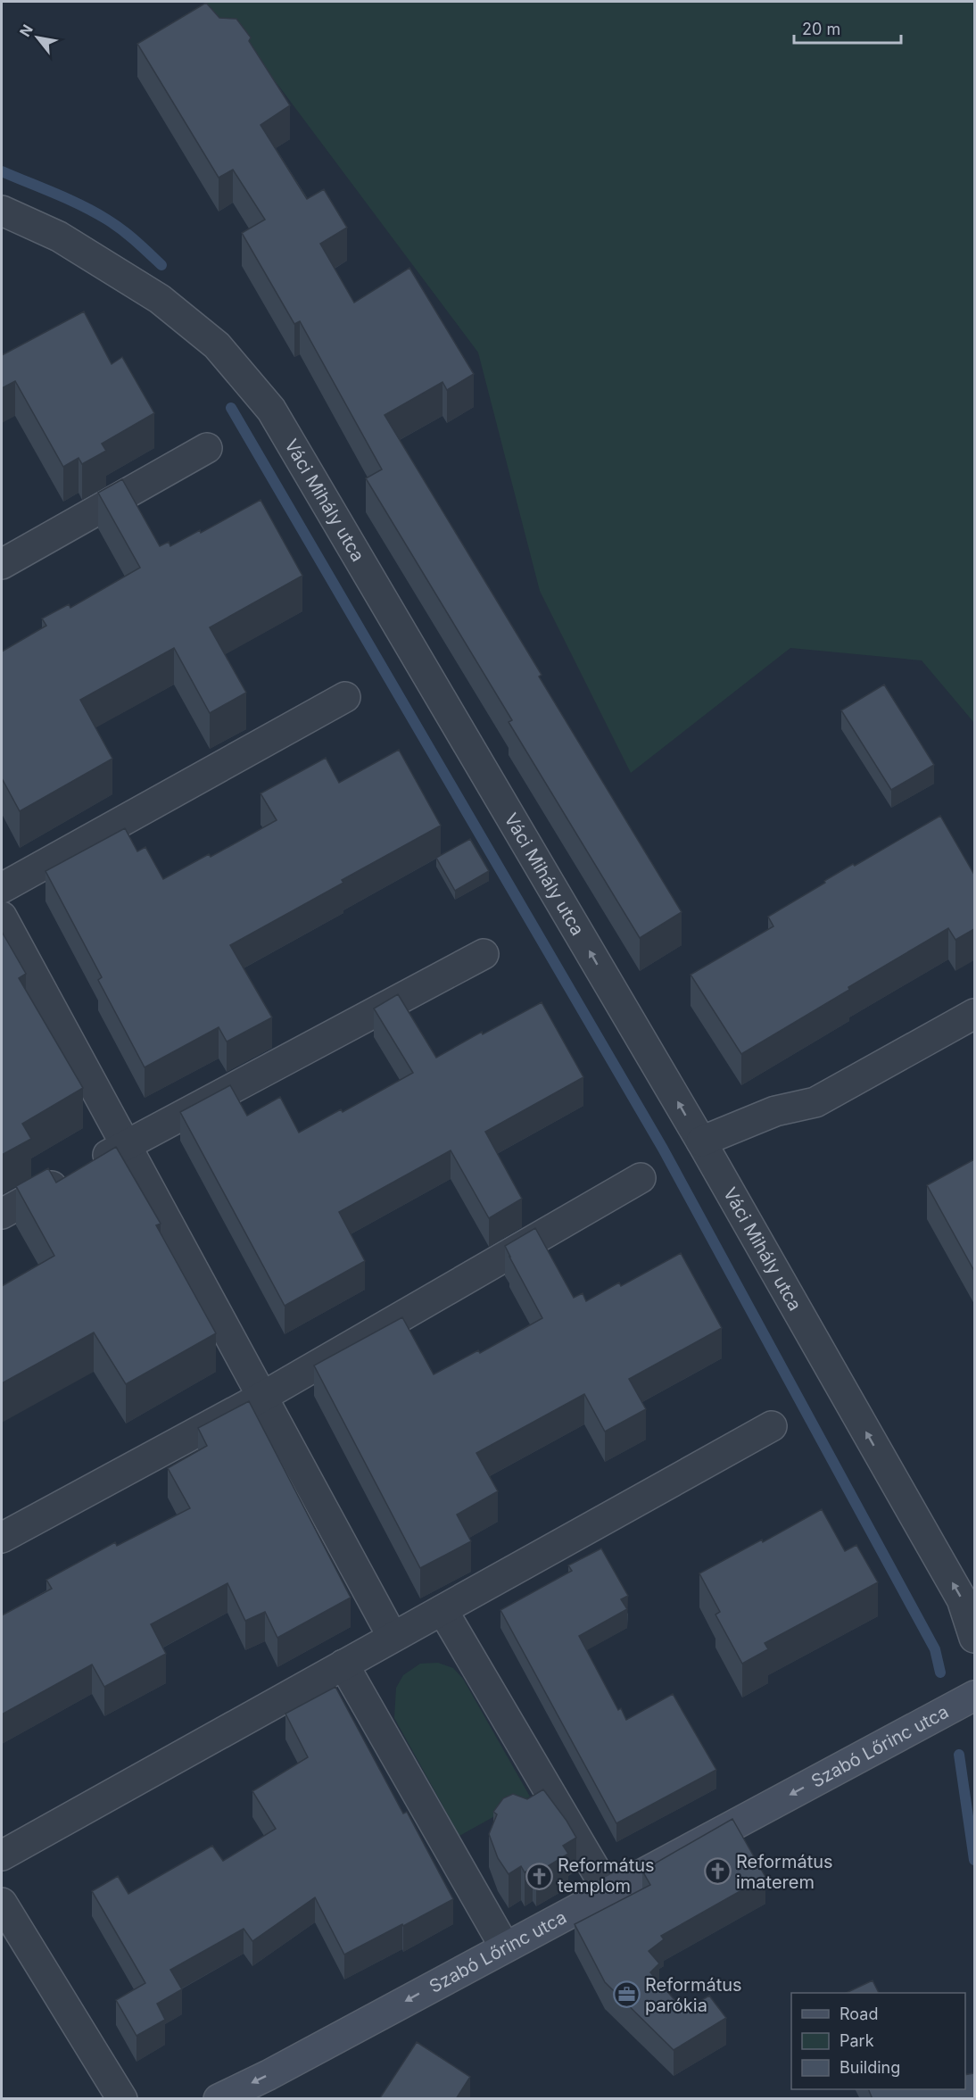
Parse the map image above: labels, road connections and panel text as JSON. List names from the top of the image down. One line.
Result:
{"streets":{"main road":["Szabó Lőrinc utca"],"street":["Váci Mihály utca"]},"one_way":["Váci Mihály utca","Szabó Lőrinc utca"],"places":{"church":["Református imaterem","Református templom"],"office":["Református parókia"]},"legend":["Road","Park","Building"],"scale_bar":"20 m","north":"top left"}
